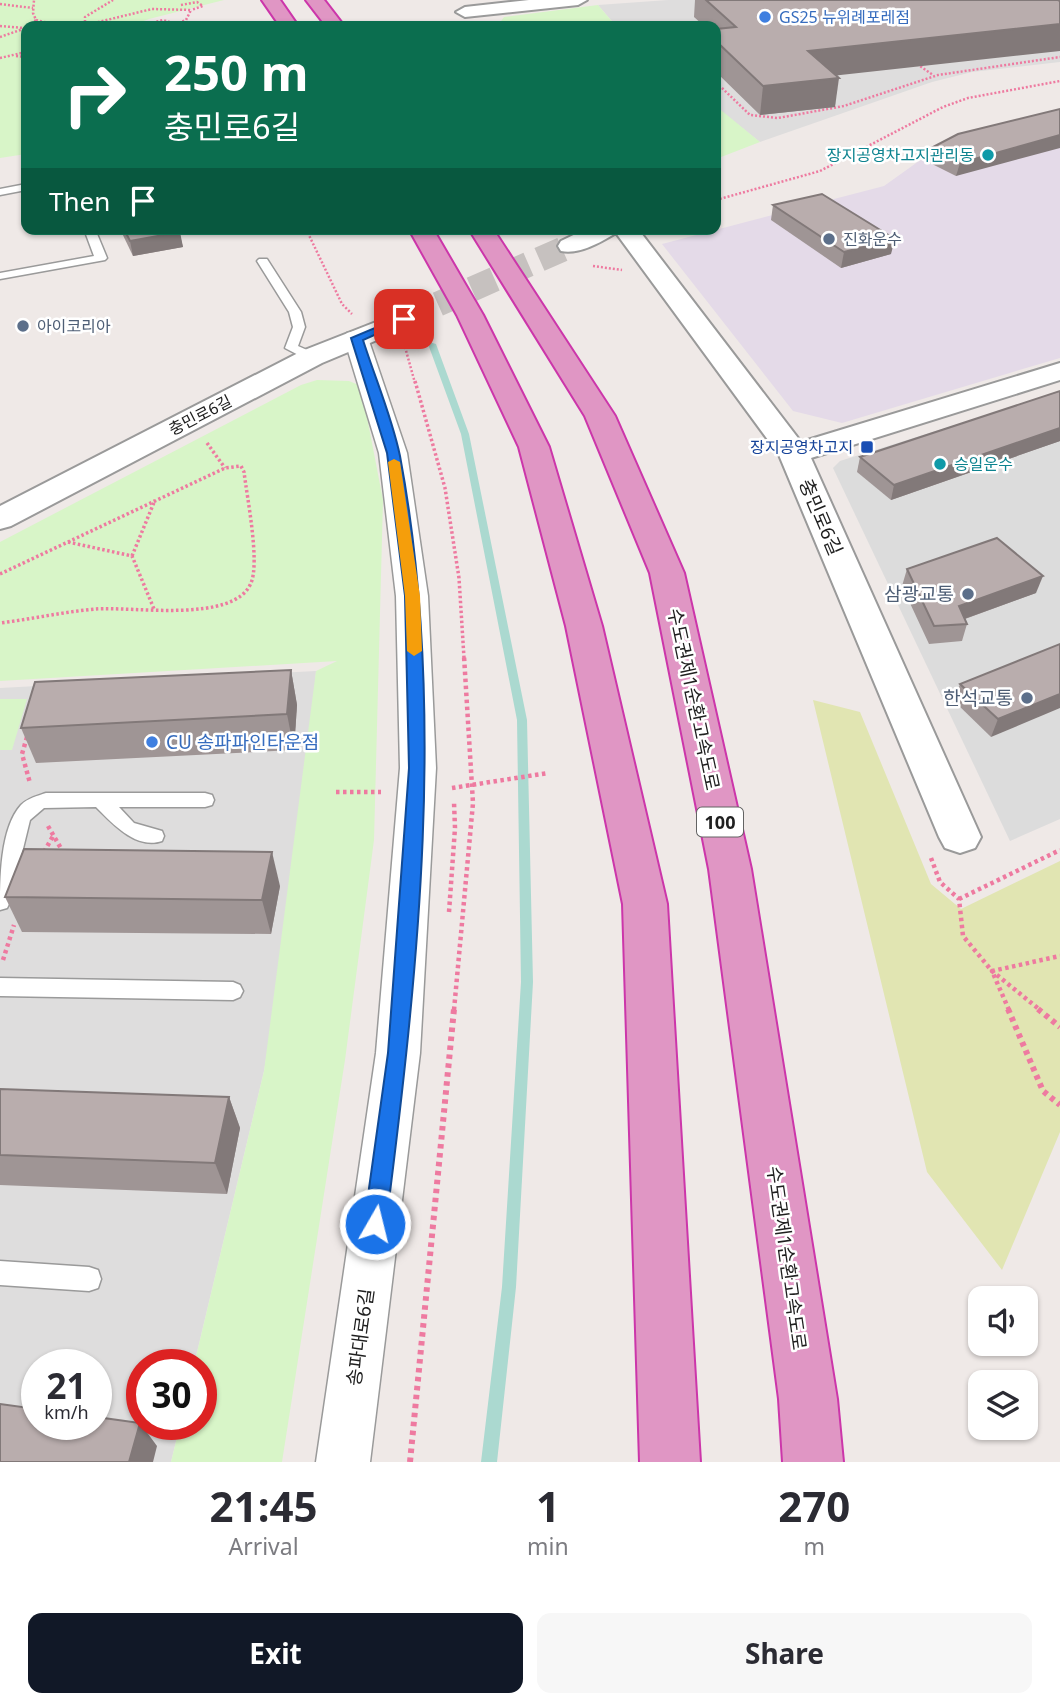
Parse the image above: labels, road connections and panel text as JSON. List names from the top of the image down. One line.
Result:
{"streets":{"highway":["수도권제1순환고속도로","100"],"street":["충민로6길","송파대로6길"]},"crossings":[["충민로6길","송파대로6길"]],"places":{"other":["GS25 뉴위례포레점","장지공영차고지관리동","진화운수","아이코리아","승일운수","삼광교통","한석교통","CU 송파파인타운점"],"transit":["장지공영차고지"]},"page":{"turn":["250 m","충민로6길"],"then":"Then","speed":"21 km/h","limit":"30","eta":["21:45","Arrival","1","min","270","m"],"buttons":["Exit","Share"]}}
